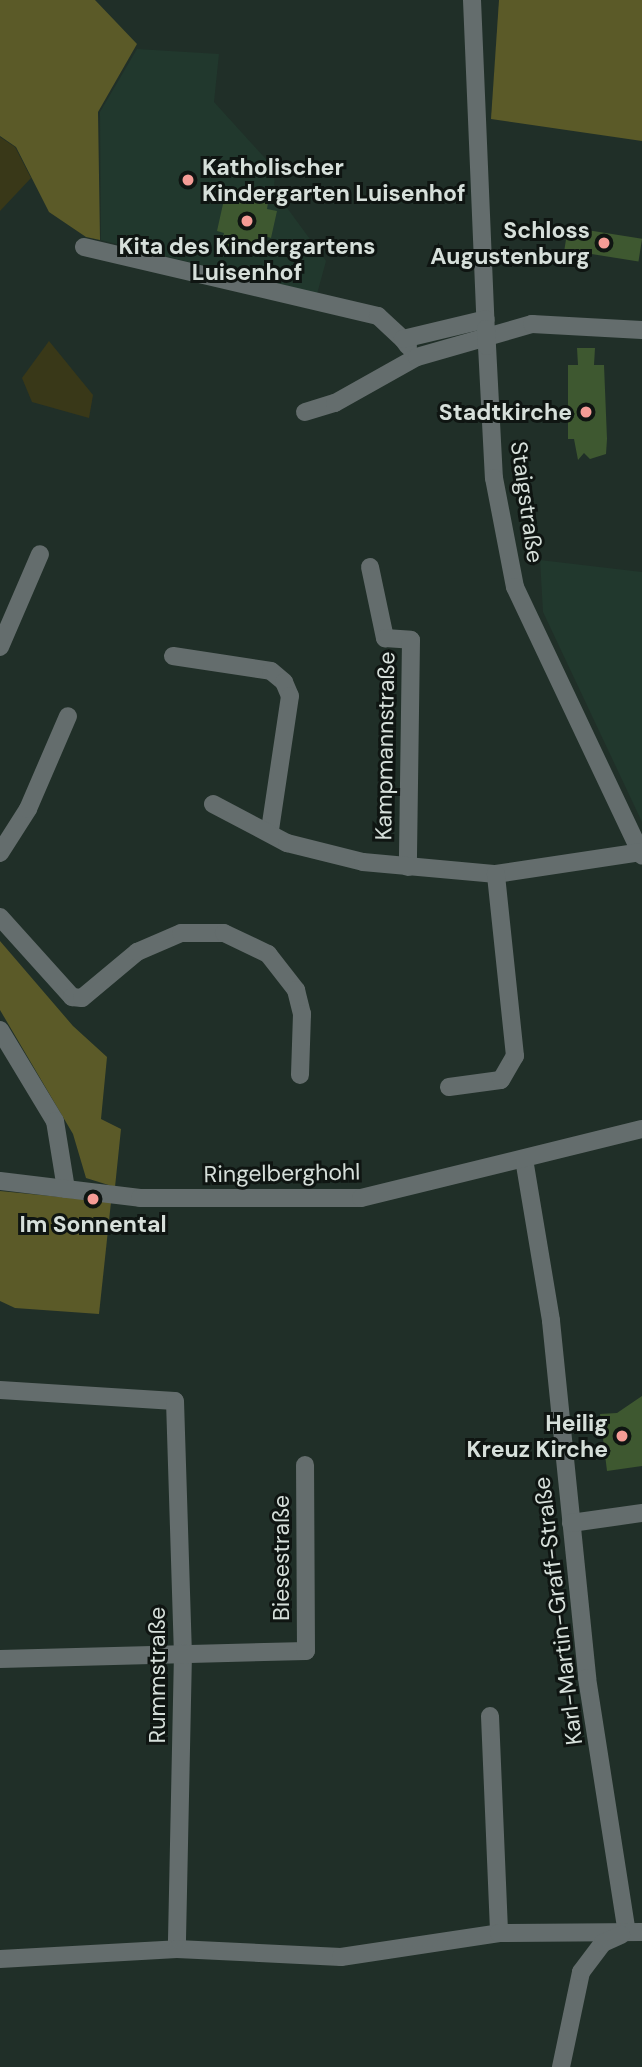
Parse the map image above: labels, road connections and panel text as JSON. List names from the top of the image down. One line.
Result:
{"streets":{"street":["Staigstraße","Kampmannstraße","Ringelberghohl","Biesestraße","Karl-Martin-Graff-Straße","Rummstraße"]},"crossings":[["Staigstraße","Kampmannstraße"],["Ringelberghohl","Karl-Martin-Graff-Straße"],["Biesestraße","Rummstraße"]],"places":["Katholischer Kindergarten Luisenhof","Kita des Kindergartens Luisenhof","Schloss Augustenburg","Stadtkirche","Im Sonnental","Heilig Kreuz Kirche"]}
